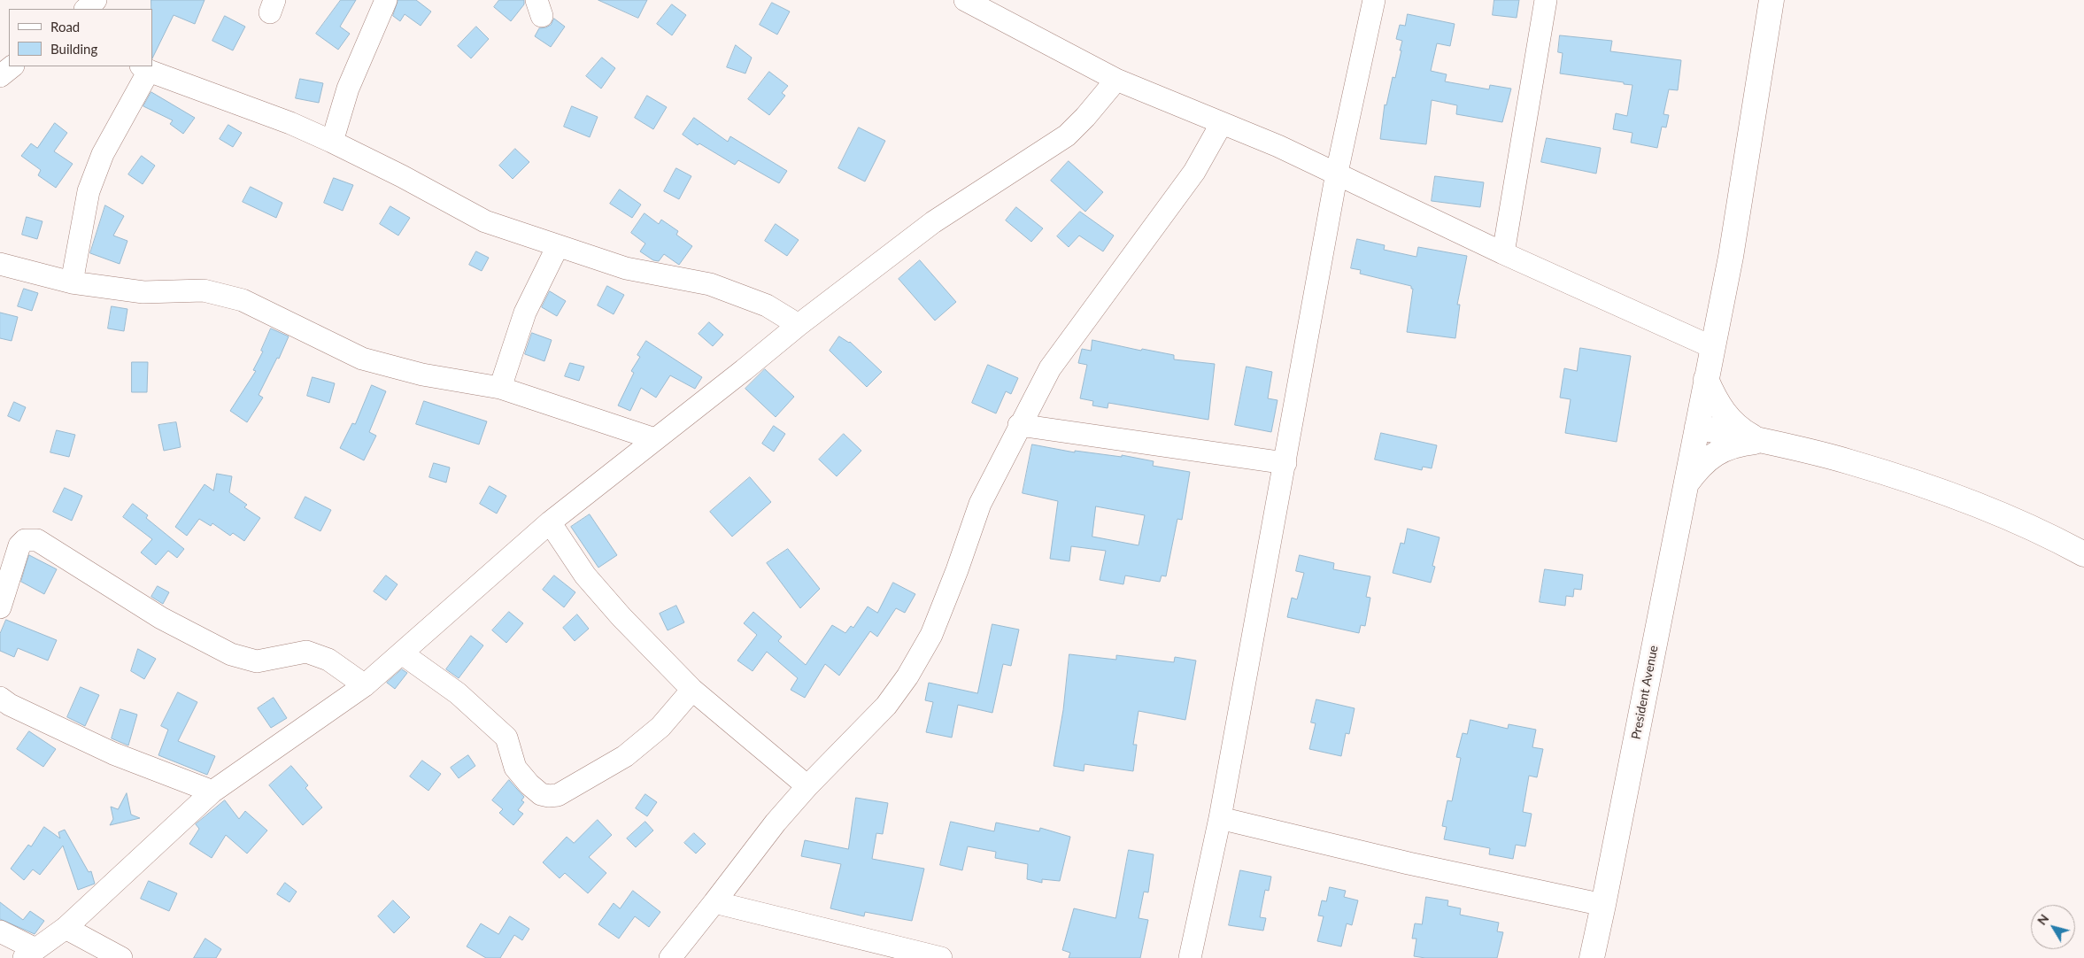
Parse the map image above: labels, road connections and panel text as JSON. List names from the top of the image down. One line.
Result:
{"streets":{"main road":["President Avenue"]},"legend":["Road","Building"],"north":"top left"}
